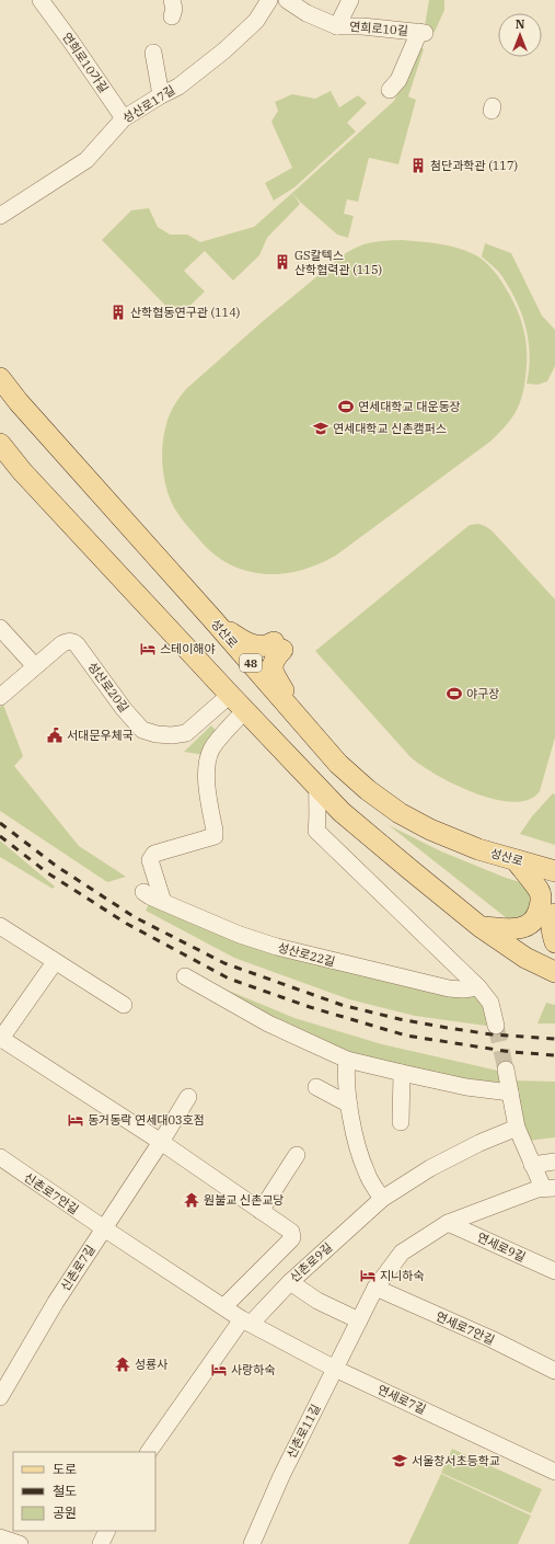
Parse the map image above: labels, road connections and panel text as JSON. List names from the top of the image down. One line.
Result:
{"streets":{"main road":["성산로","48"],"street":["연희로10길","연희로10가길","성산로17길","성산로20길","성산로22길","신촌로7안길","연세로9길","신촌로9길","신촌로7길","연세로7안길","연세로7길","신촌로11길"]},"crossings":[["연희로10가길","성산로17길"],["신촌로7안길","신촌로7길"],["연세로9길","신촌로11길"],["신촌로9길","연세로7길"],["연세로7안길","신촌로11길"],["연세로7길","신촌로11길"]],"places":{"building":["첨단과학관 (117)","GS칼텍스 산학협력관 (115)","산학협동연구관 (114)"],"sports":["연세대학교 대운동장","야구장"],"school or university":["연세대학교 신촌캠퍼스","서울창서초등학교"],"hotel":["스테이해야","동거동락 연세대03호점","지니하숙","사랑하숙"],"public building":["서대문우체국"],"temple":["원불교 신촌교당","성룡사"]},"legend":["도로","철도","공원"],"north":"top"}
